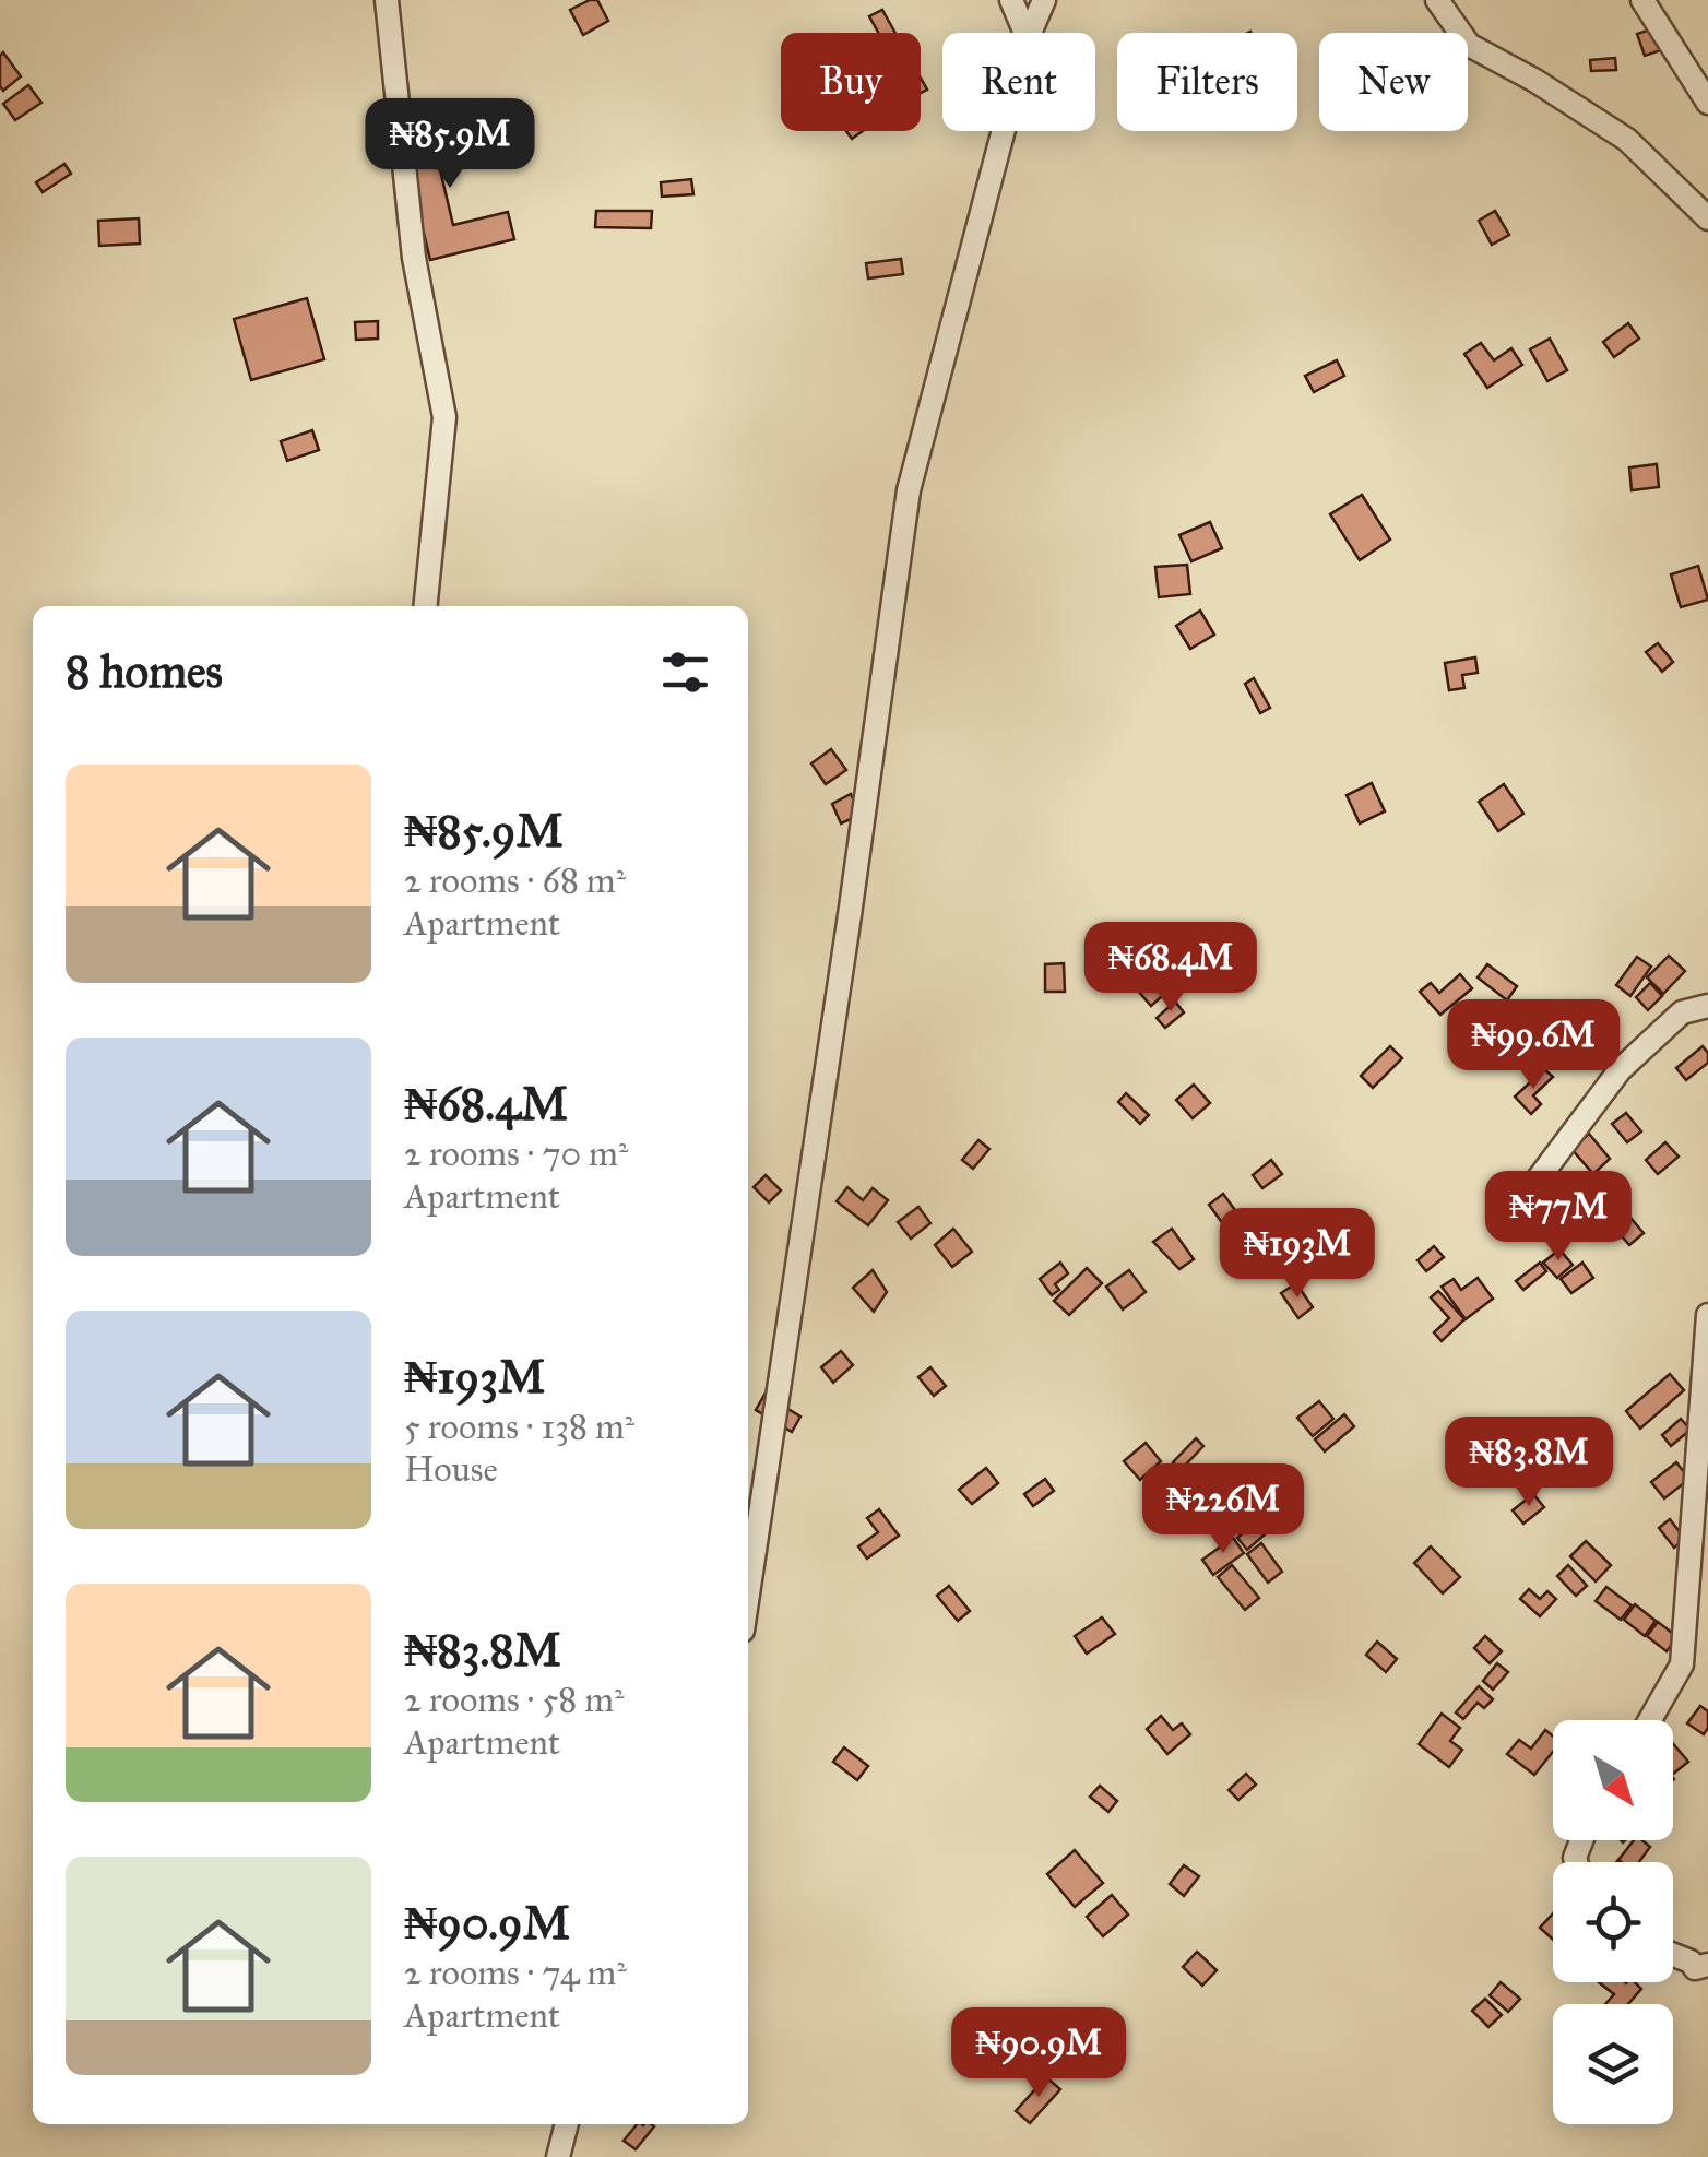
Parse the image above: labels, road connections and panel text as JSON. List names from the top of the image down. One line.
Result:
{"north":"bottom right","page":{"chip":["Buy","Rent","Filters","New"],"price":["₦85.9M","₦68.4M","₦99.6M","₦77M","₦193M","₦83.8M","₦226M","₦90.9M"],"heading":"8 homes","list":[{"name":"₦85.9M","note":"2 rooms · 68 m² · Apartment"},{"name":"₦68.4M","note":"2 rooms · 70 m² · Apartment"},{"name":"₦193M","note":"5 rooms · 138 m² · House"},{"name":"₦83.8M","note":"2 rooms · 58 m² · Apartment"},{"name":"₦90.9M","note":"2 rooms · 74 m² · Apartment"}]}}
